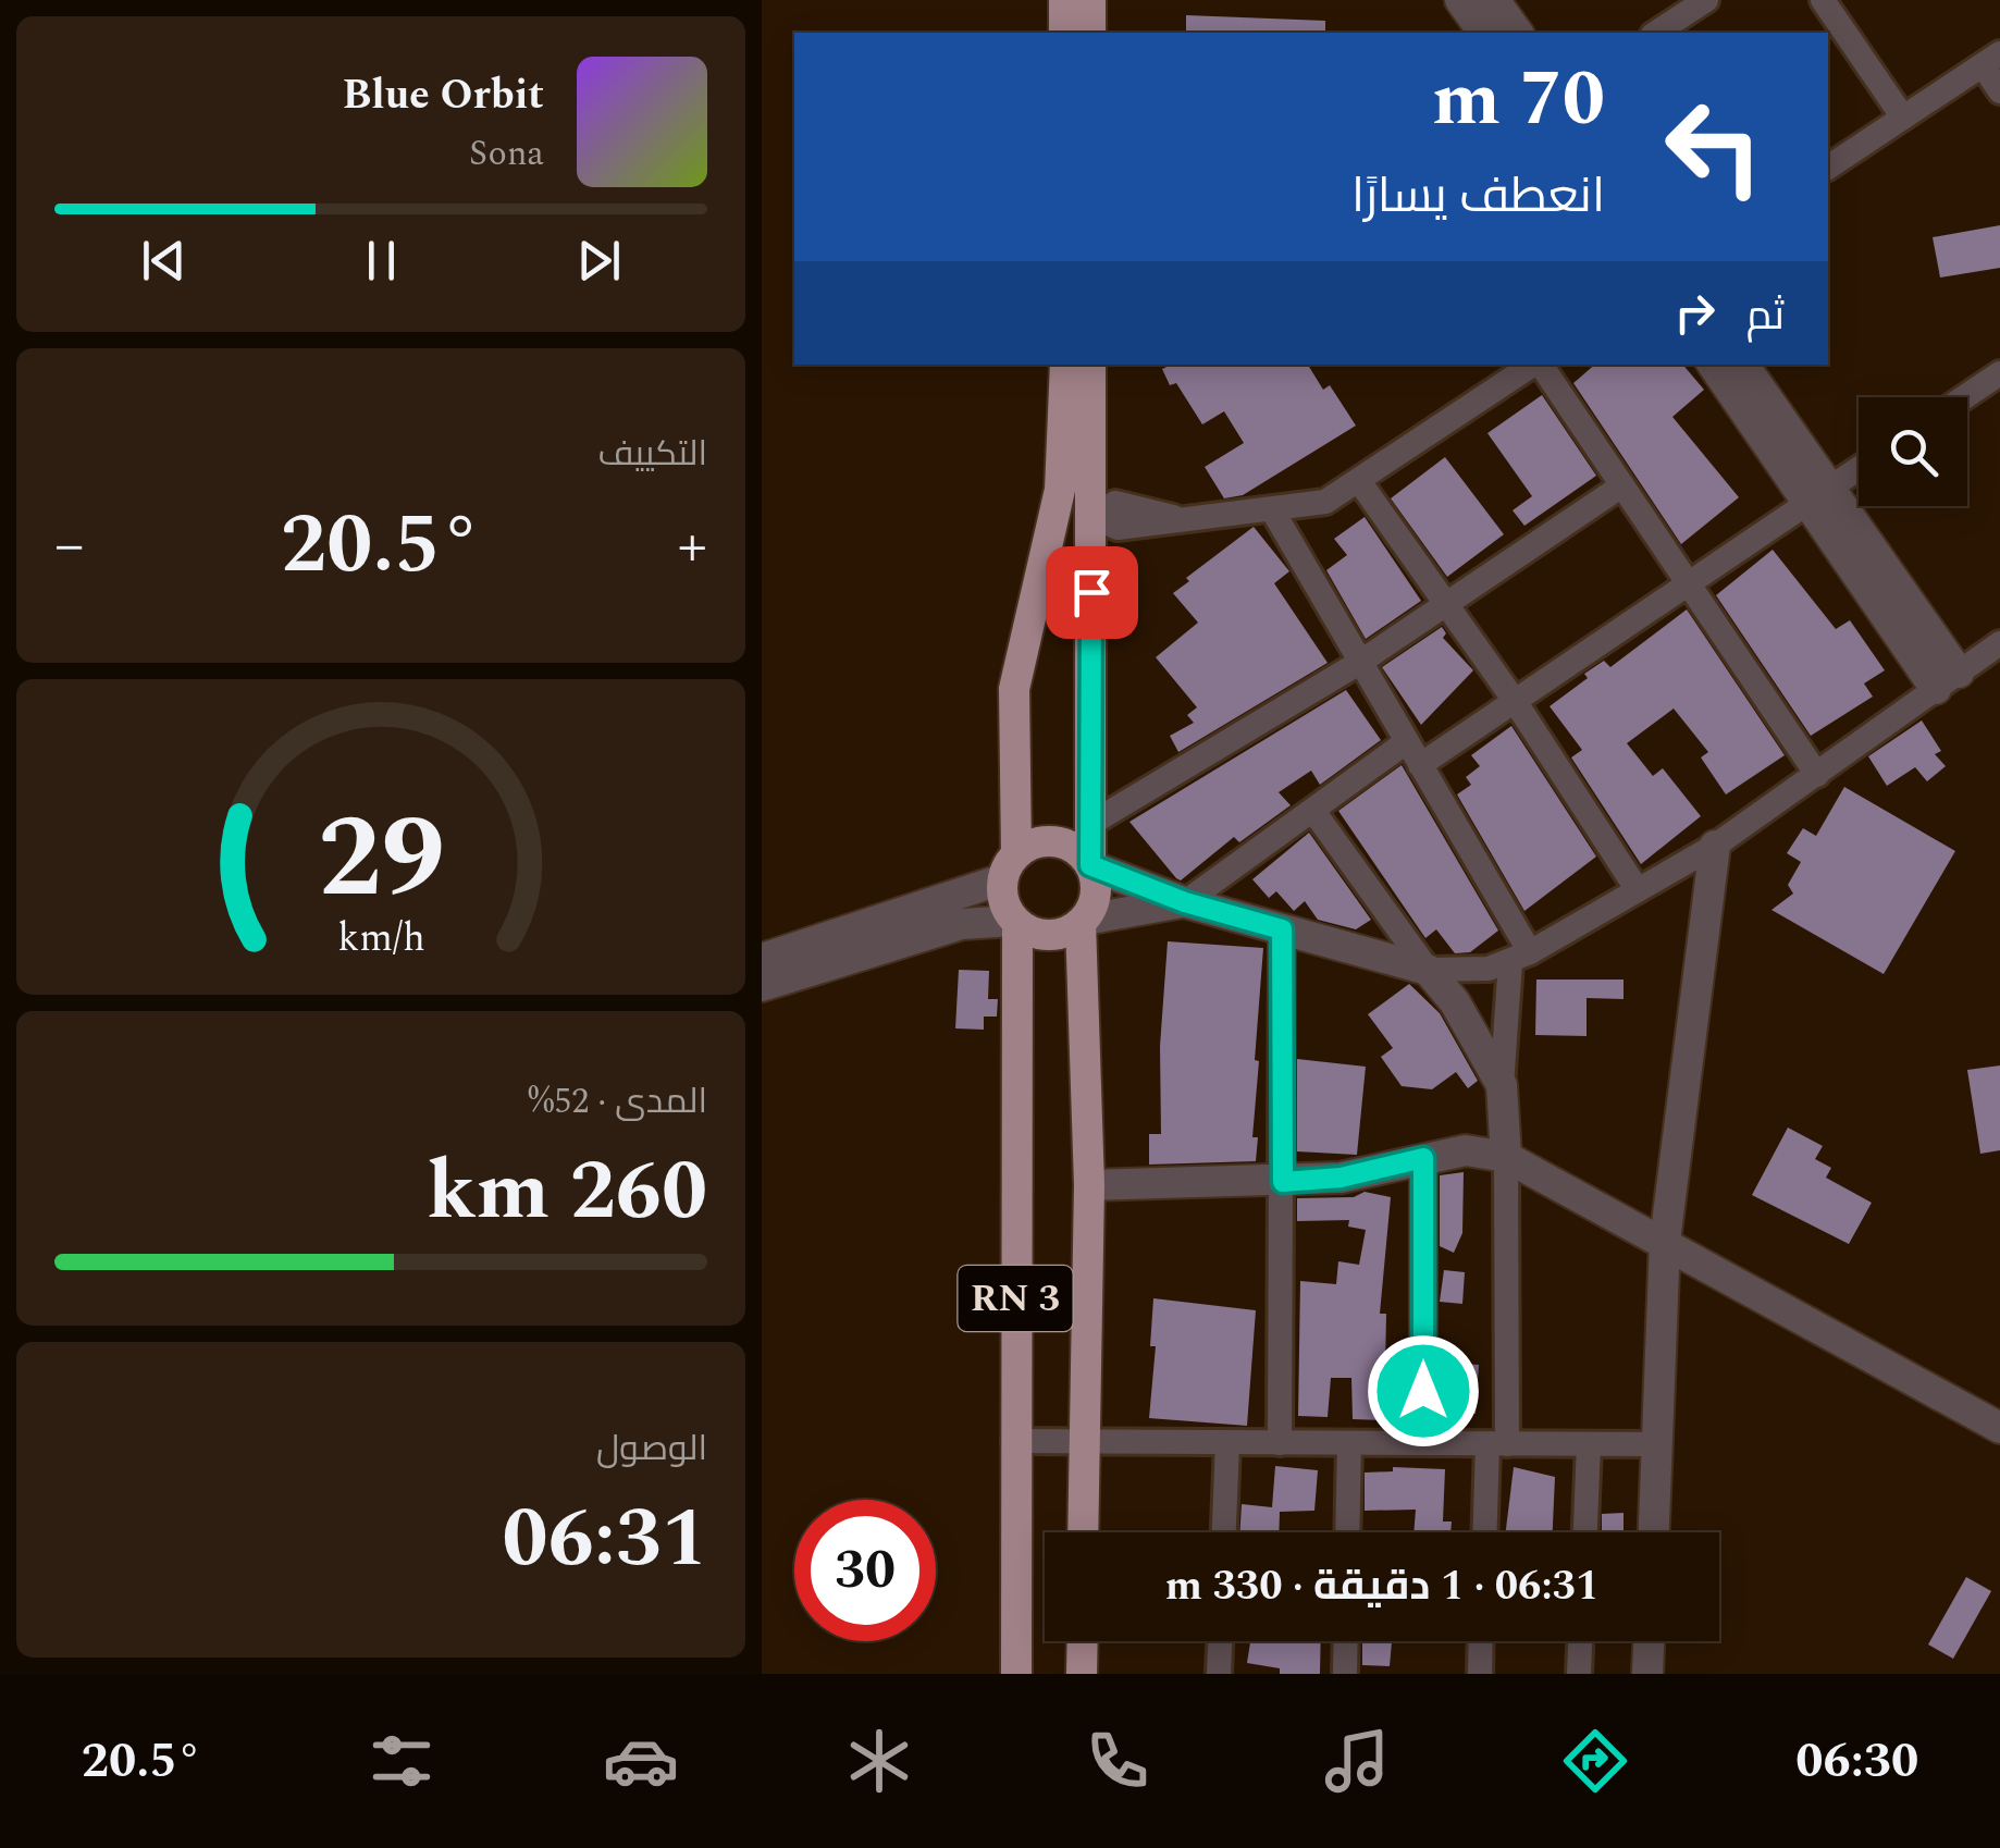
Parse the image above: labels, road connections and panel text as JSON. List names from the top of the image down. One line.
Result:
{"streets":{"main road":["RN 3"]},"page":{"turn":["70 m","انعطف يسارًا"],"song":["Blue Orbit","Sona"],"then":"ثم","tile":["التكييف",["المدى · 52%","260 km"],["الوصول","06:31"]],"heat":["−","20.5°","+"],"limit":"30","trip":"06:31 · 1 دقيقة · 330 m","tabs":["06:30","20.5°"],"gauge":["29","km/h"]}}
